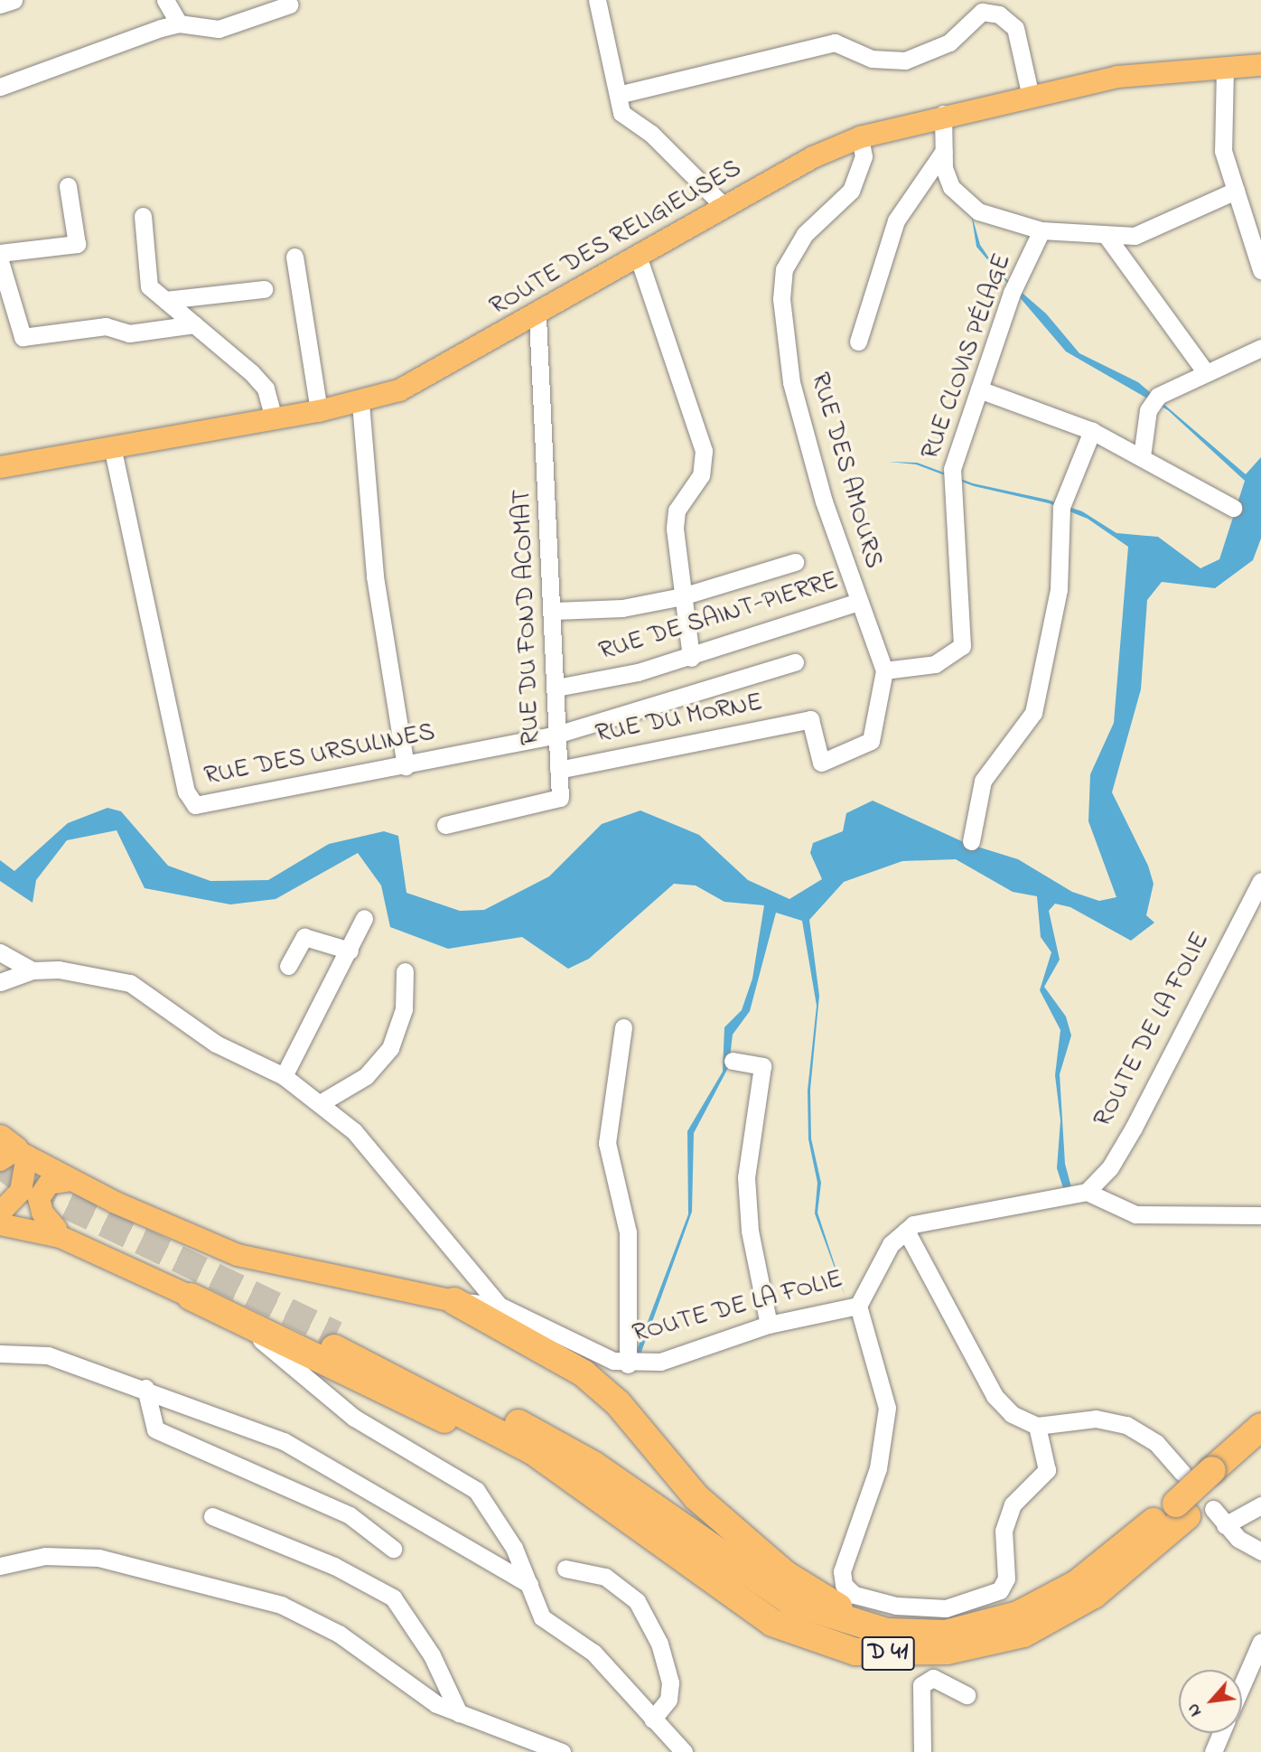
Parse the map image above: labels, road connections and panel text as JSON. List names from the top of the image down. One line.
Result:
{"streets":{"highway":["D 41"],"main road":["ROUTE DES RELIGIEUSES","ROUTE DE LA FOLIE"],"street":["RUE CLOVIS PÉLAGE","RUE DES AMOURS","RUE DU FOND ACOMAT","RUE DE SAINT-PIERRE","RUE DU MORNE","RUE DES URSULINES"]},"crossings":[["ROUTE DES RELIGIEUSES","RUE DES AMOURS"],["ROUTE DES RELIGIEUSES","RUE DU FOND ACOMAT"],["ROUTE DES RELIGIEUSES","RUE DES URSULINES"],["RUE CLOVIS PÉLAGE","RUE DES AMOURS"],["RUE CLOVIS PÉLAGE","RUE DU MORNE"],["RUE DES AMOURS","RUE DE SAINT-PIERRE"],["RUE DES AMOURS","RUE DU MORNE"],["RUE DU FOND ACOMAT","RUE DE SAINT-PIERRE"],["RUE DU FOND ACOMAT","RUE DU MORNE"],["RUE DU FOND ACOMAT","RUE DES URSULINES"]],"north":"bottom left"}
